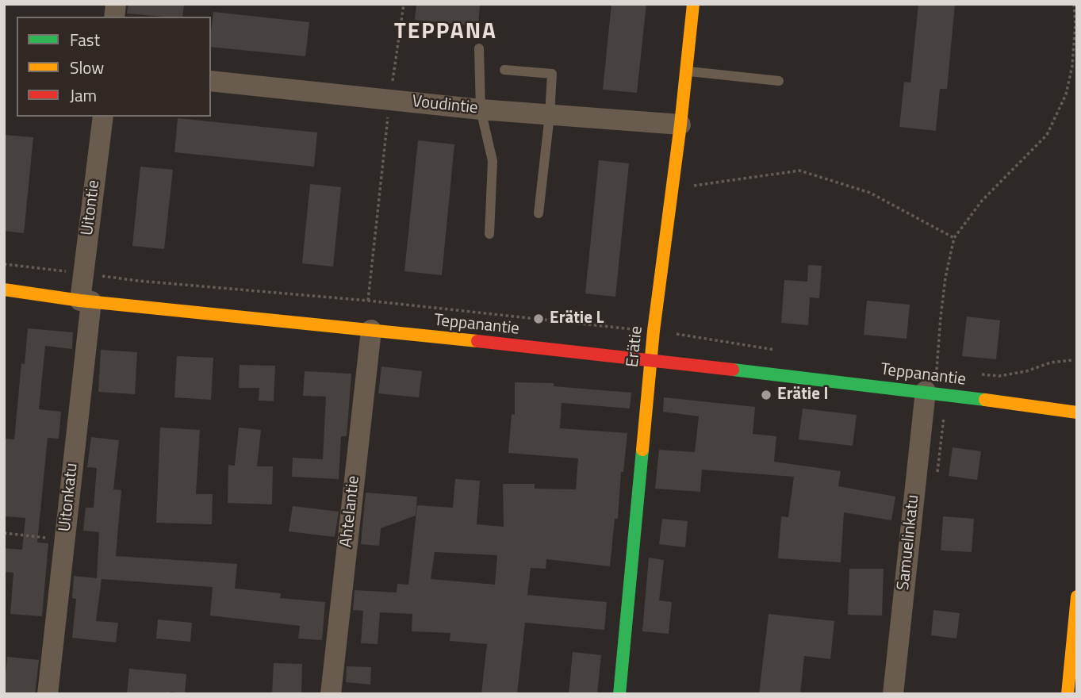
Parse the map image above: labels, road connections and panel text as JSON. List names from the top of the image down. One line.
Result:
{"streets":{"street":["Voudintie","Uitontie","Teppanantie","Erätie","Uitonkatu","Ahtelantie","Samuelinkatu"]},"crossings":[["Voudintie","Erätie"],["Uitontie","Teppanantie"],["Uitontie","Uitonkatu"],["Teppanantie","Erätie"],["Teppanantie","Uitonkatu"],["Teppanantie","Ahtelantie"],["Teppanantie","Samuelinkatu"]],"districts":["TEPPANA"],"places":["Erätie L","Erätie I"],"legend":["Fast","Slow","Jam"]}
